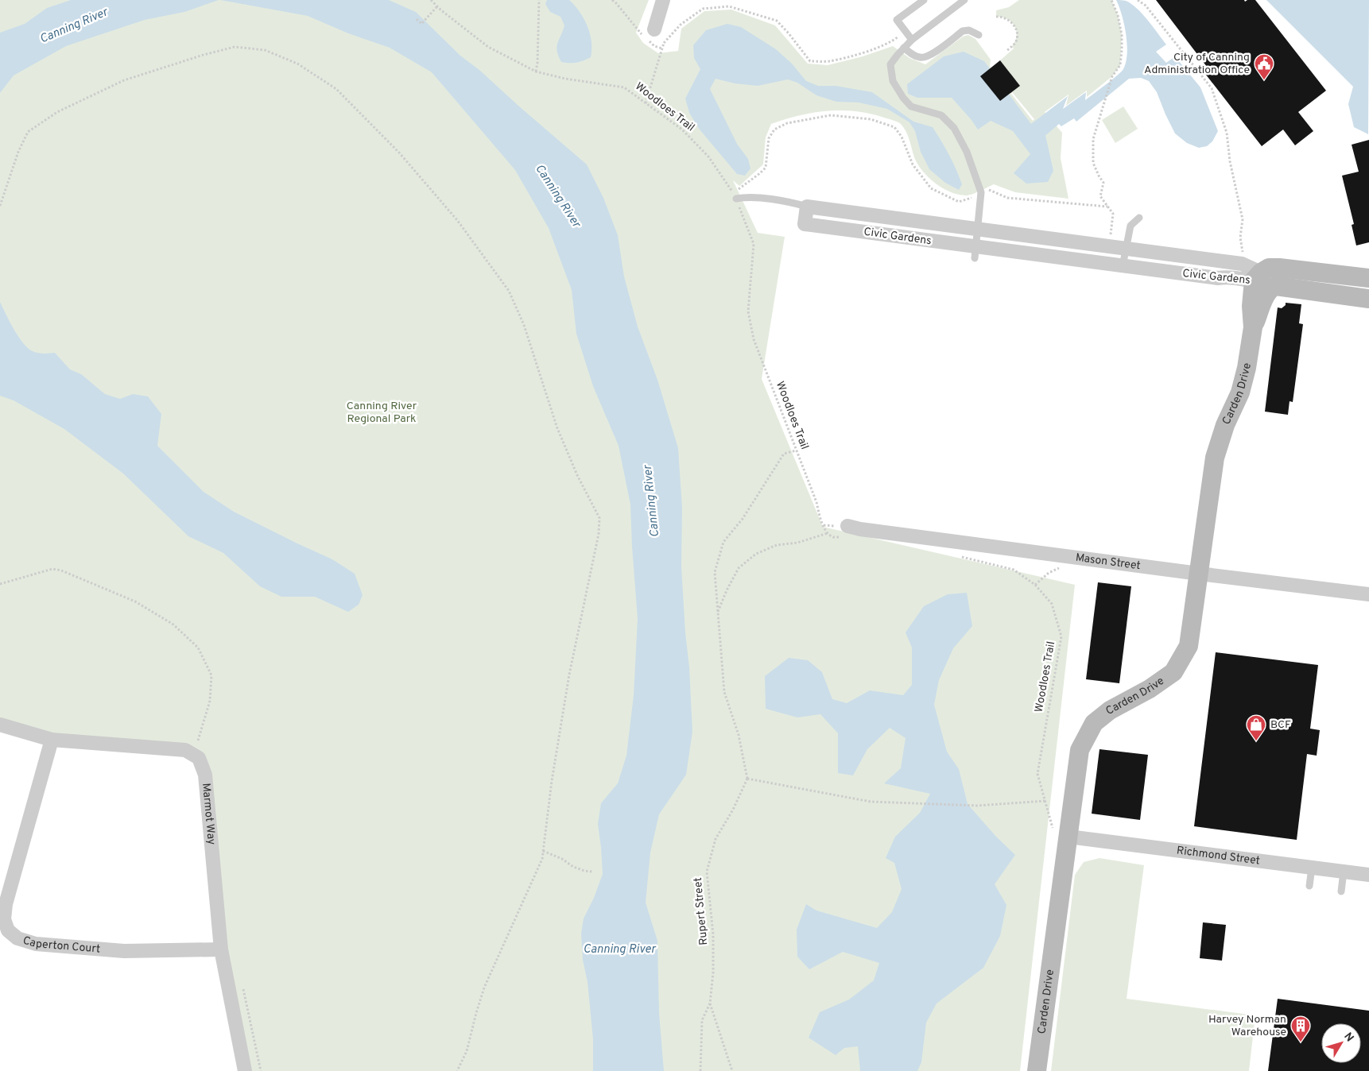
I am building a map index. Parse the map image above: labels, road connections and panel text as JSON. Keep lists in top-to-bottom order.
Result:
{
  "streets": {
    "street": [
      "Civic Gardens",
      "Carden Drive",
      "Mason Street",
      "Marmot Way",
      "Richmond Street",
      "Caperton Court"
    ],
    "path": ["Woodloes Trail", "Rupert Street"]
  },
  "crossings": [
    ["Woodloes Trail", "Carden Drive"],
    ["Woodloes Trail", "Richmond Street"],
    ["Civic Gardens", "Carden Drive"],
    ["Carden Drive", "Mason Street"],
    ["Carden Drive", "Richmond Street"],
    ["Marmot Way", "Caperton Court"]
  ],
  "water": ["Canning River"],
  "parks": ["Canning River Regional Park"],
  "places": {
    "public building": ["City of Canning Administration Office"],
    "shop": ["BCF"],
    "building": ["Harvey Norman Warehouse"]
  },
  "north": "top right"
}
